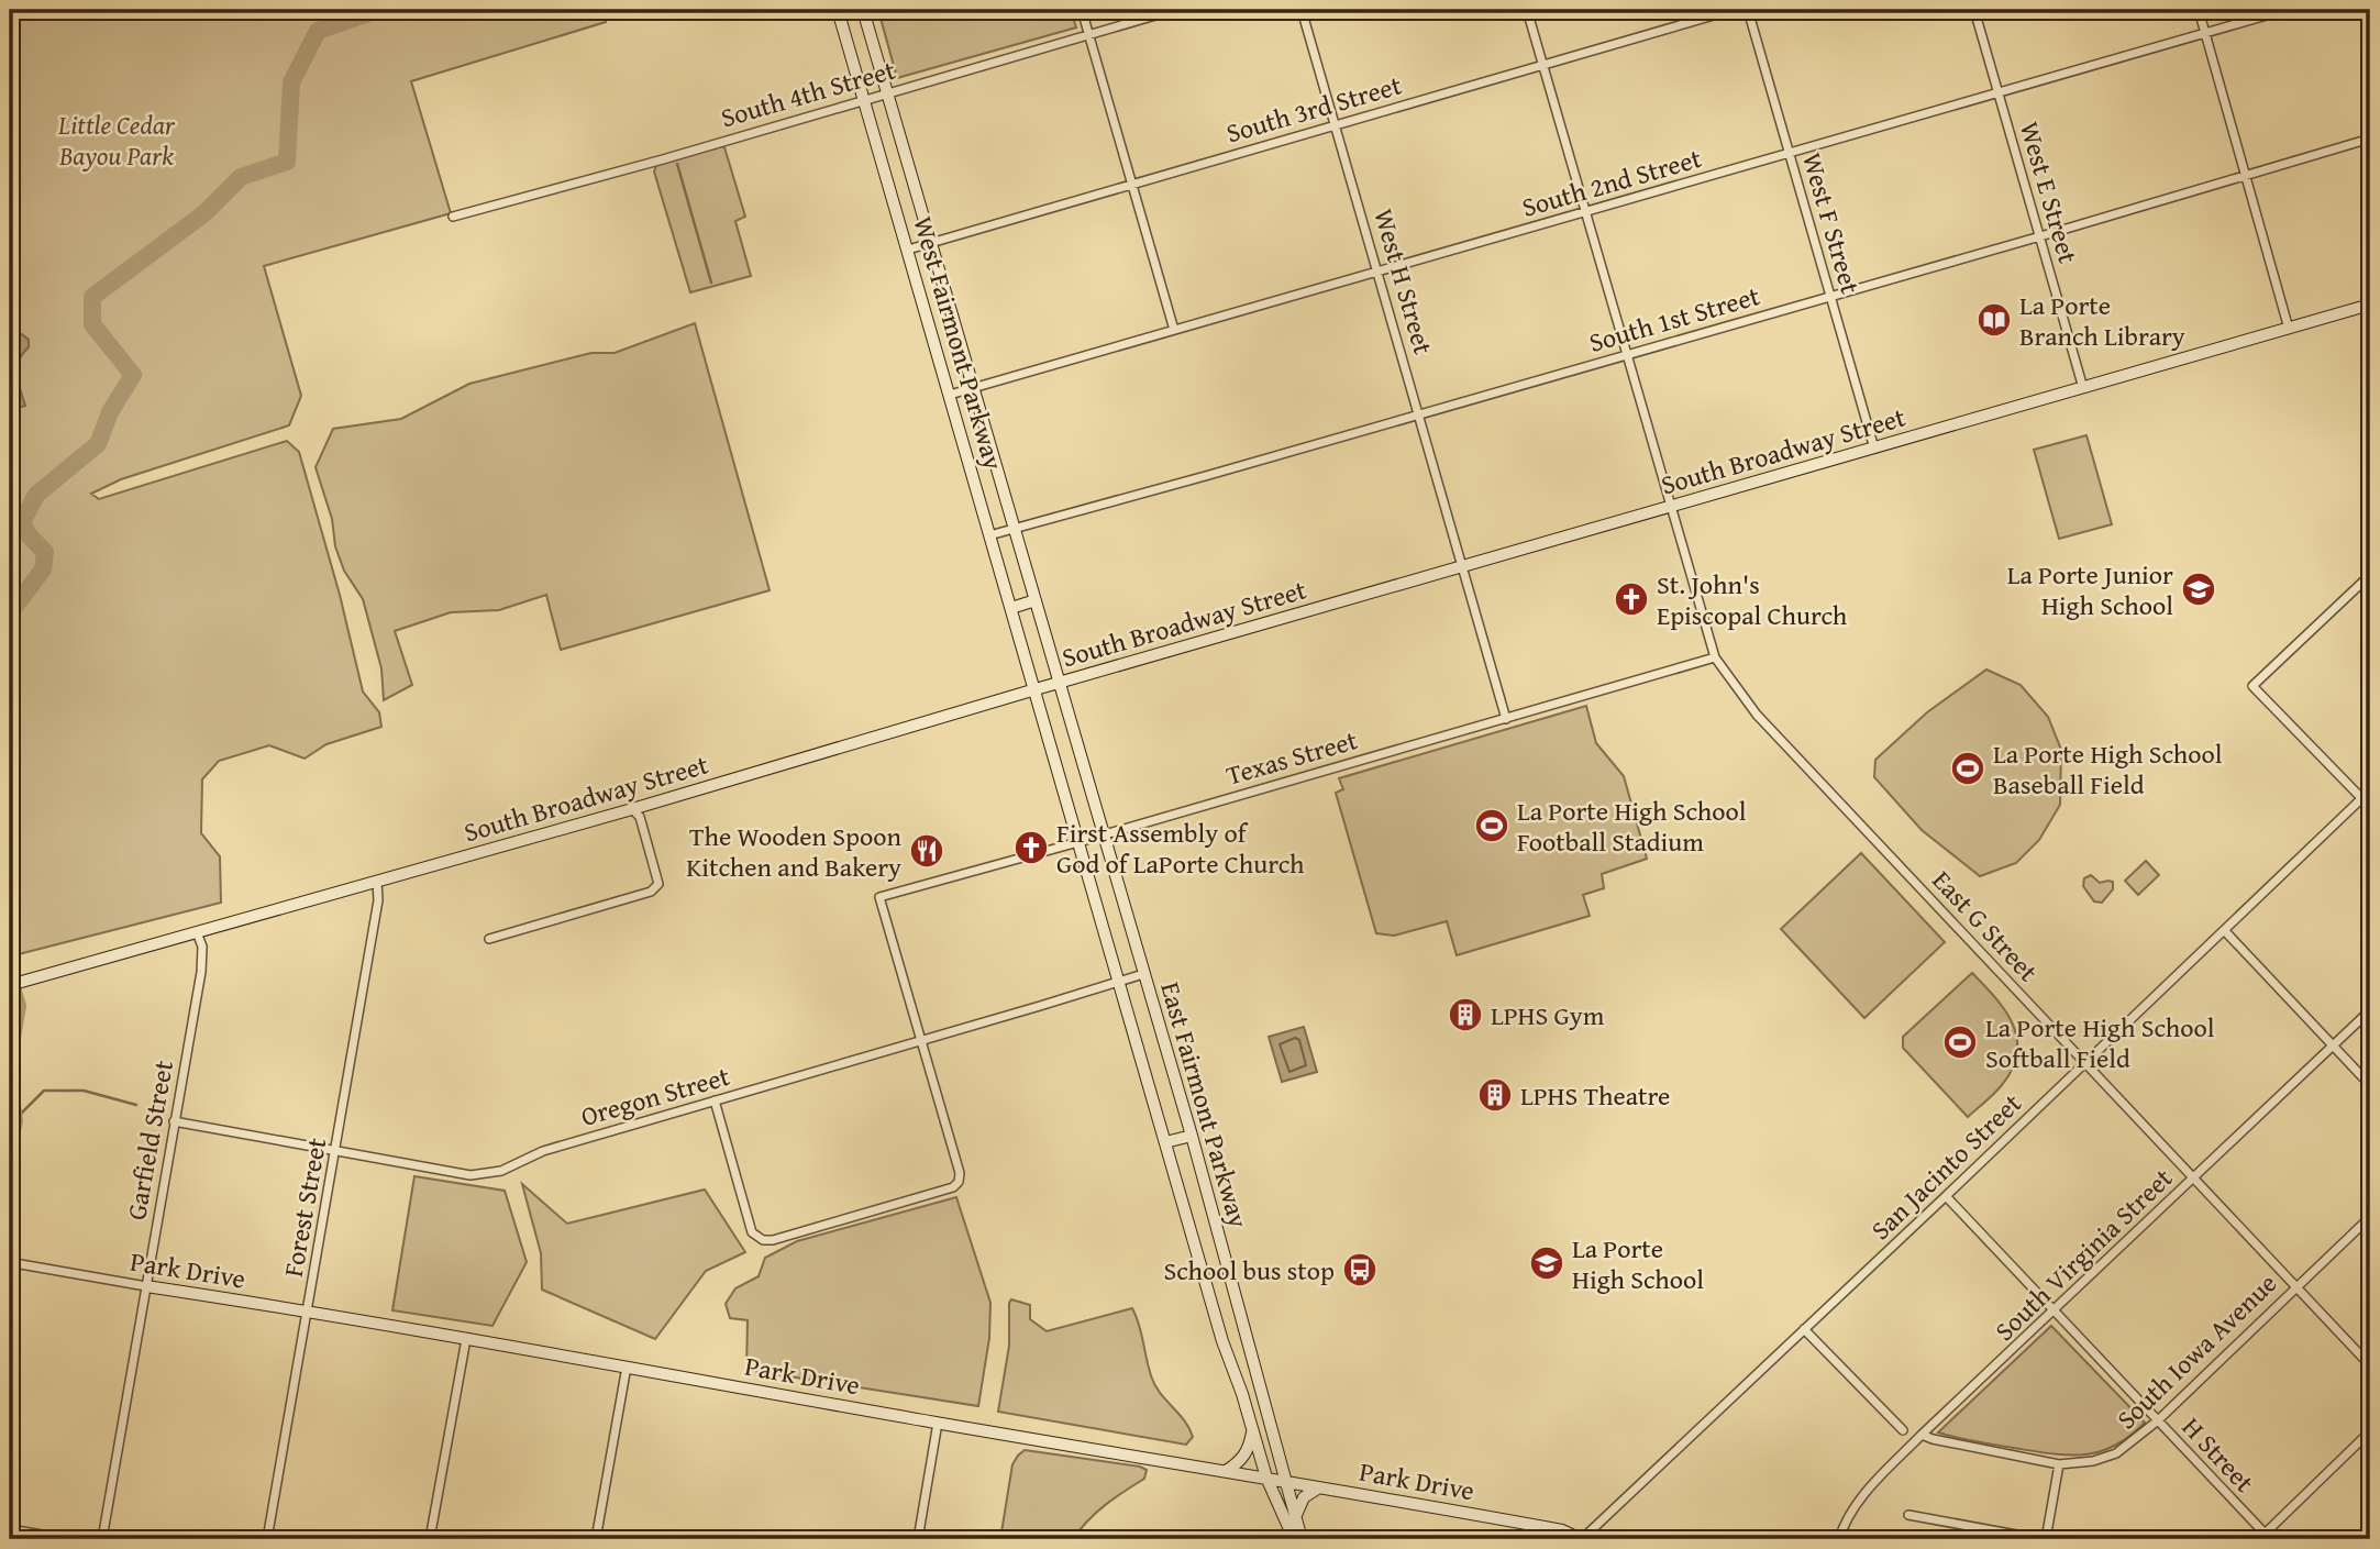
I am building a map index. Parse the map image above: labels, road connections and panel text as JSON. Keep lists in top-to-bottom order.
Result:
{
  "streets": {
    "main road": [
      "West Fairmont Parkway",
      "South Broadway Street",
      "East Fairmont Parkway",
      "Park Drive"
    ],
    "street": [
      "South 4th Street",
      "South 3rd Street",
      "South 2nd Street",
      "West E Street",
      "West F Street",
      "West H Street",
      "South 1st Street",
      "Texas Street",
      "East G Street",
      "Oregon Street",
      "Garfield Street",
      "San Jacinto Street",
      "Forest Street",
      "South Virginia Street",
      "South Iowa Avenue",
      "H Street"
    ]
  },
  "crossings": [
    ["South 4th Street", "West Fairmont Parkway"],
    ["South 3rd Street", "West H Street"],
    ["South 3rd Street", "West Fairmont Parkway"],
    ["South 3rd Street", "East G Street"],
    ["South 2nd Street", "West E Street"],
    ["South 2nd Street", "West F Street"],
    ["South 2nd Street", "West H Street"],
    ["South 2nd Street", "West Fairmont Parkway"],
    ["South 2nd Street", "East G Street"],
    ["West E Street", "South 1st Street"],
    ["West E Street", "South Broadway Street"],
    ["West F Street", "South 1st Street"],
    ["West F Street", "South Broadway Street"],
    ["West H Street", "South 1st Street"],
    ["West H Street", "South Broadway Street"],
    ["West H Street", "Texas Street"],
    ["South 1st Street", "West Fairmont Parkway"],
    ["South 1st Street", "East G Street"],
    ["West Fairmont Parkway", "South Broadway Street"],
    ["West Fairmont Parkway", "East Fairmont Parkway"],
    ["South Broadway Street", "East G Street"],
    ["South Broadway Street", "East Fairmont Parkway"],
    ["South Broadway Street", "Garfield Street"],
    ["South Broadway Street", "Forest Street"],
    ["Texas Street", "East G Street"],
    ["Texas Street", "Oregon Street"],
    ["Texas Street", "East Fairmont Parkway"],
    ["East G Street", "San Jacinto Street"],
    ["East G Street", "South Virginia Street"],
    ["East G Street", "South Iowa Avenue"],
    ["Oregon Street", "East Fairmont Parkway"],
    ["Oregon Street", "Garfield Street"],
    ["Oregon Street", "Forest Street"],
    ["East Fairmont Parkway", "Park Drive"],
    ["Garfield Street", "Park Drive"],
    ["San Jacinto Street", "Park Drive"],
    ["San Jacinto Street", "H Street"],
    ["Forest Street", "Park Drive"],
    ["South Virginia Street", "South Iowa Avenue"],
    ["South Virginia Street", "H Street"],
    ["South Iowa Avenue", "H Street"]
  ],
  "parks": ["Little Cedar Bayou Park"],
  "places": {
    "library": ["La Porte Branch Library"],
    "school or university": ["La Porte Junior High School", "La Porte High School"],
    "church": ["St. John's Episcopal Church", "First Assembly of God of LaPorte Church"],
    "sports": ["La Porte High School Baseball Field", "La Porte High School Football Stadium", "La Porte High School Softball Field"],
    "restaurant": ["The Wooden Spoon Kitchen and Bakery"],
    "building": ["LPHS Gym", "LPHS Theatre"],
    "bus stop": ["School bus stop"]
  }
}
